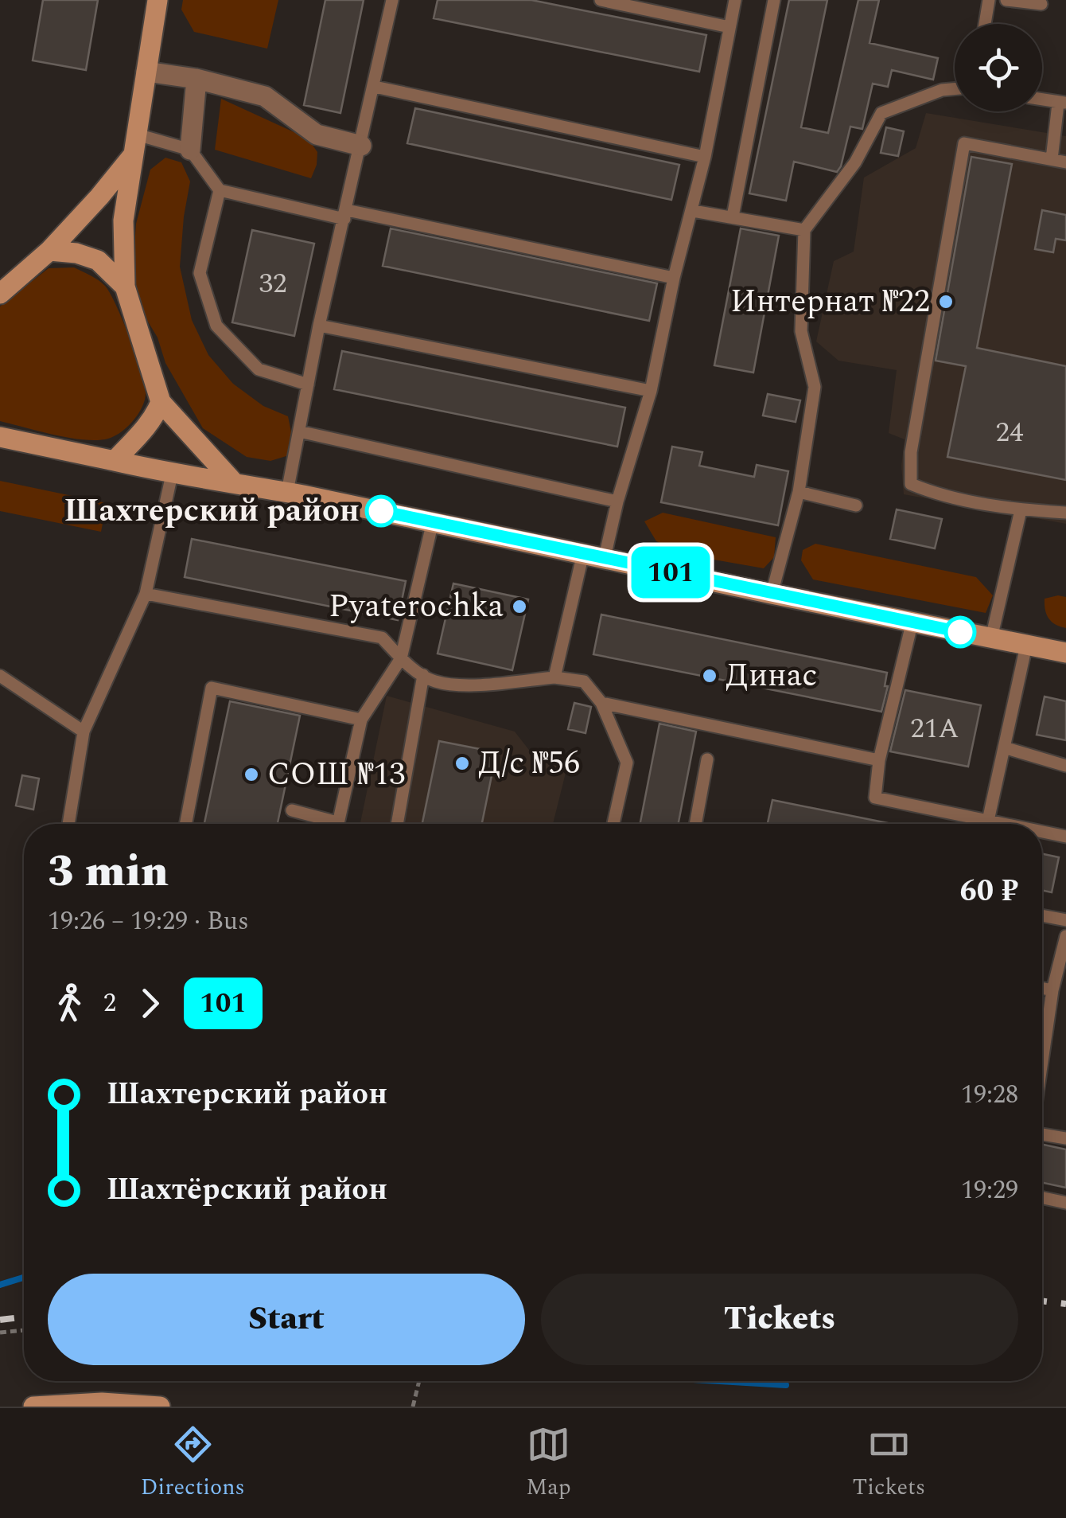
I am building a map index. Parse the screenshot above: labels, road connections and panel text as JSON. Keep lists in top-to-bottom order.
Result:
{
  "places": [
    "Интернат №22",
    "Шахтерский район",
    "Pyaterochka",
    "Динас",
    "Д/с №56",
    "СОШ №13"
  ],
  "lines": ["bus line 101"],
  "house_numbers": ["32", "24", "21А"],
  "page": {
    "on_map": "101",
    "heading": ["3 min", "19:26 – 19:29 · Bus", "60 ₽"],
    "legs": ["2", "101"],
    "list": [
      {
        "name": "Шахтерский район",
        "value": "19:28"
      },
      {
        "name": "Шахтёрский район",
        "value": "19:29"
      }
    ],
    "buttons": ["Start", "Tickets"],
    "tabs": ["Directions", "Map", "Tickets"]
  }
}
